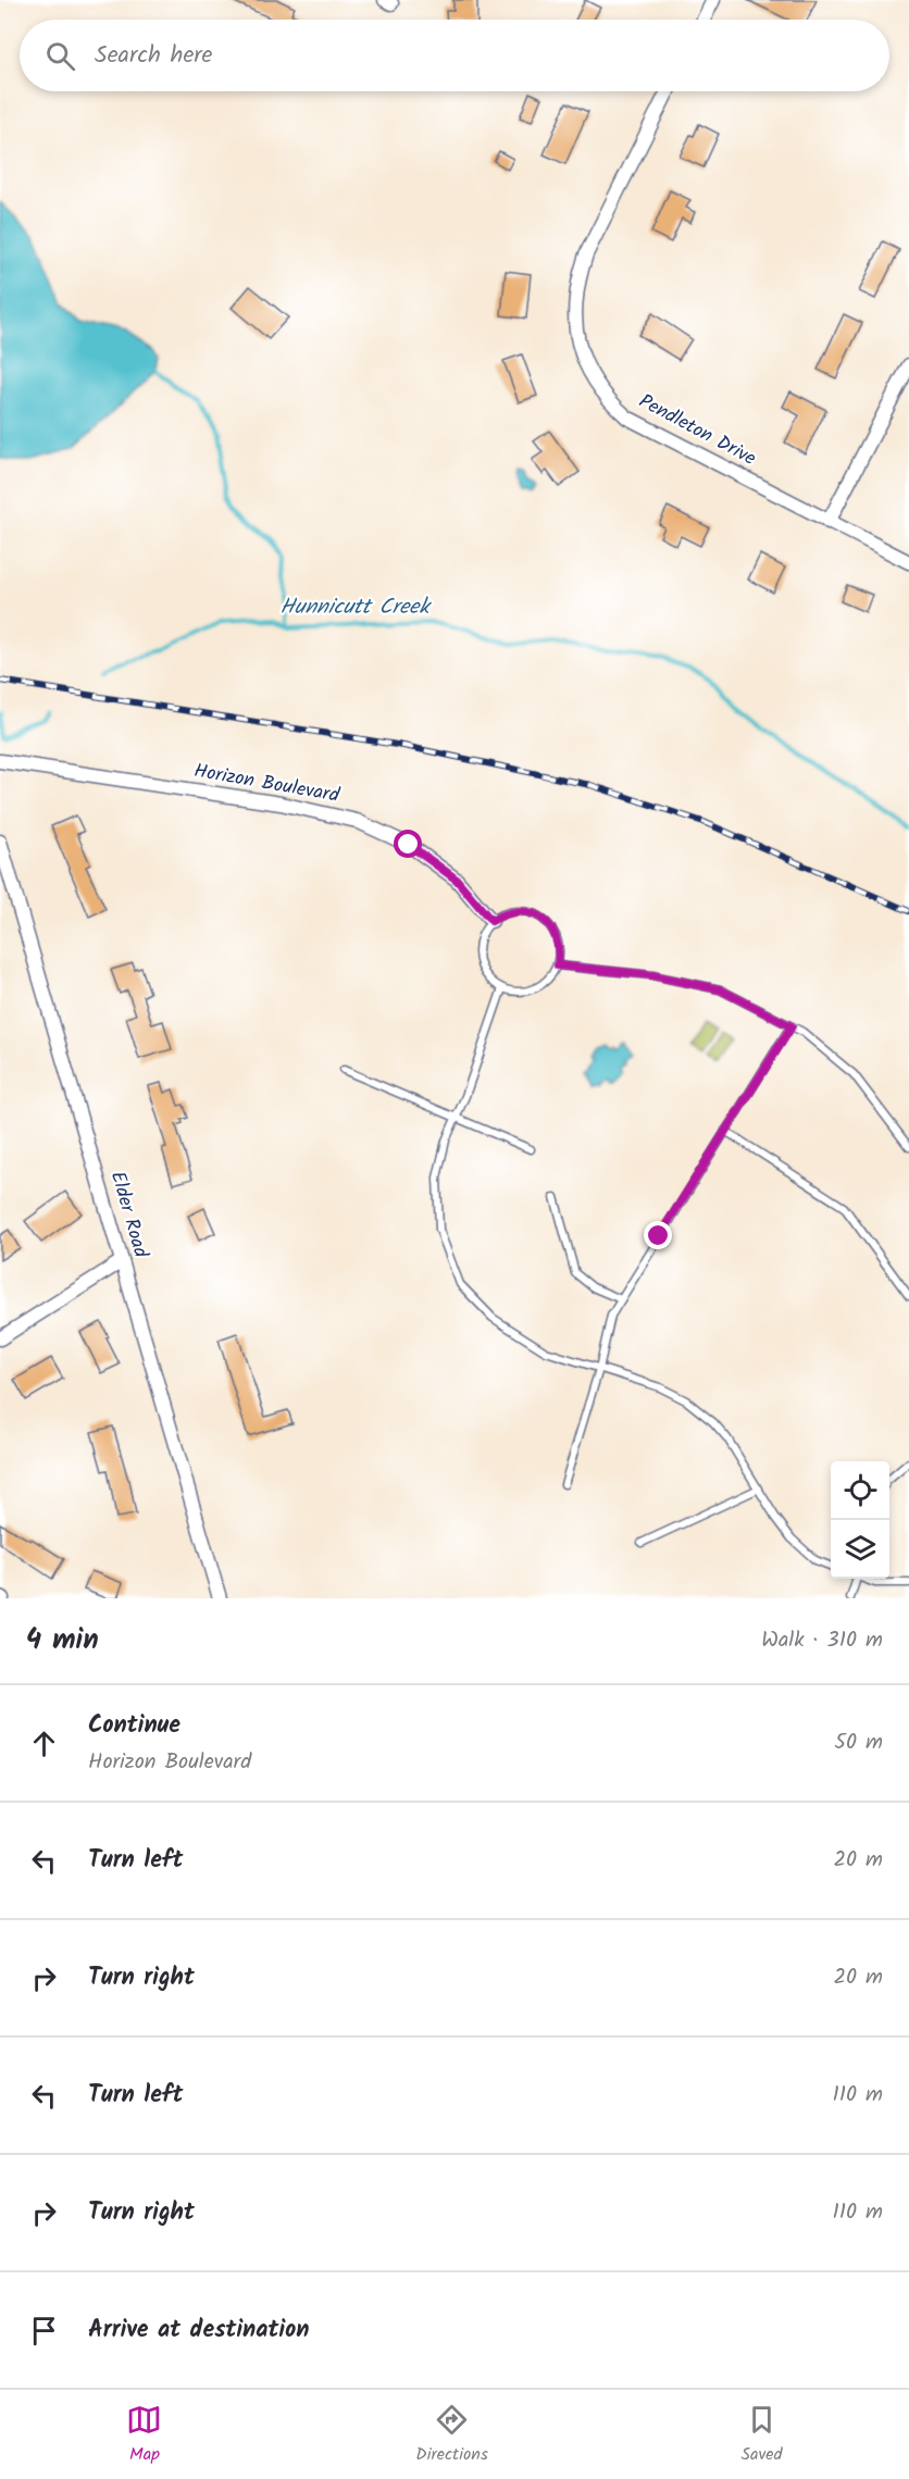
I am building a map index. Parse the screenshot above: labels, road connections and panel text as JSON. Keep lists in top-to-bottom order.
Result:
{
  "streets": {
    "street": ["Pendleton Drive", "Horizon Boulevard", "Elder Road"]
  },
  "water": ["Hunnicutt Creek"],
  "page": {
    "search": "Search here",
    "heading": ["4 min", "Walk · 310 m"],
    "list": [
      ["Continue", "Horizon Boulevard", "50 m"],
      ["Turn left", "20 m"],
      ["Turn right", "20 m"],
      ["Turn left", "110 m"],
      ["Turn right", "110 m"],
      "Arrive at destination"
    ],
    "nav": ["Map", "Directions", "Saved"]
  }
}
